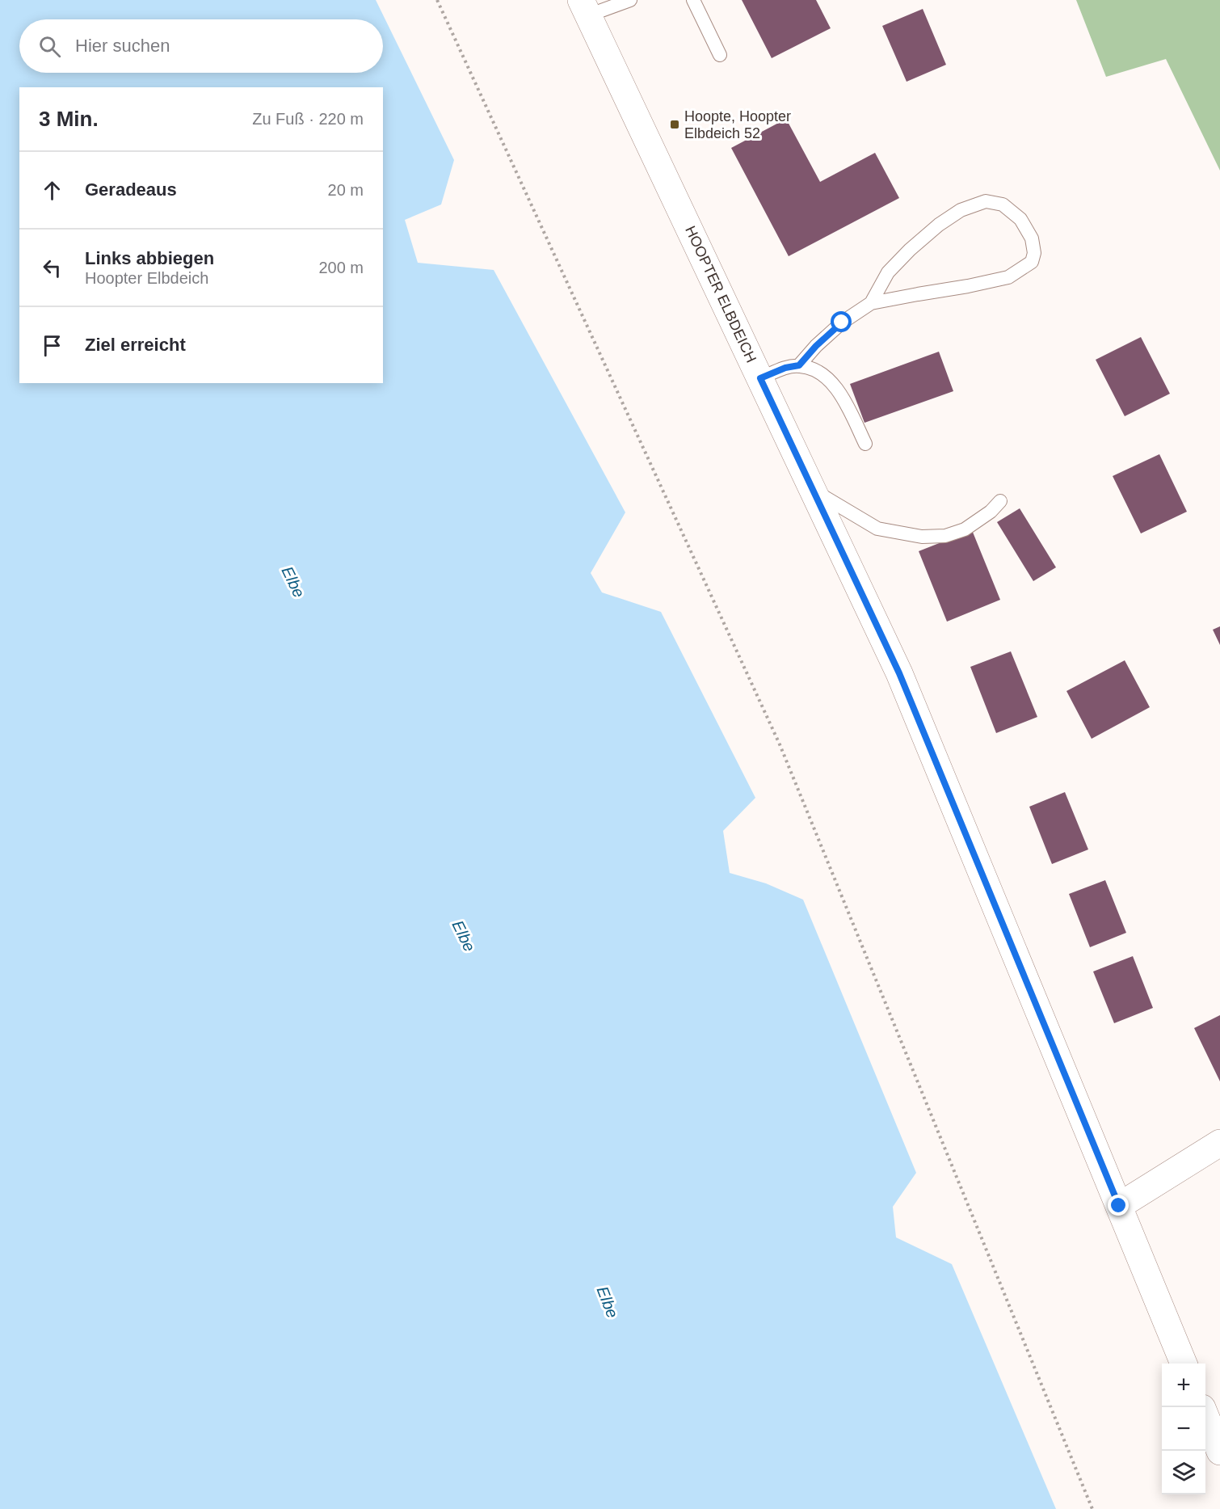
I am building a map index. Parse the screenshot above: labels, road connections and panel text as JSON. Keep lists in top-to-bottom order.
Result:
{
  "streets": {
    "street": ["HOOPTER ELBDEICH"]
  },
  "water": ["Elbe"],
  "places": {
    "transit": ["Hoopte, Hoopter Elbdeich 52"]
  },
  "page": {
    "search": "Hier suchen",
    "heading": ["3 Min.", "Zu Fuß · 220 m"],
    "list": [
      ["Geradeaus", "20 m"],
      ["Links abbiegen", "Hoopter Elbdeich", "200 m"],
      "Ziel erreicht"
    ],
    "map_buttons": ["+", "−"]
  }
}
